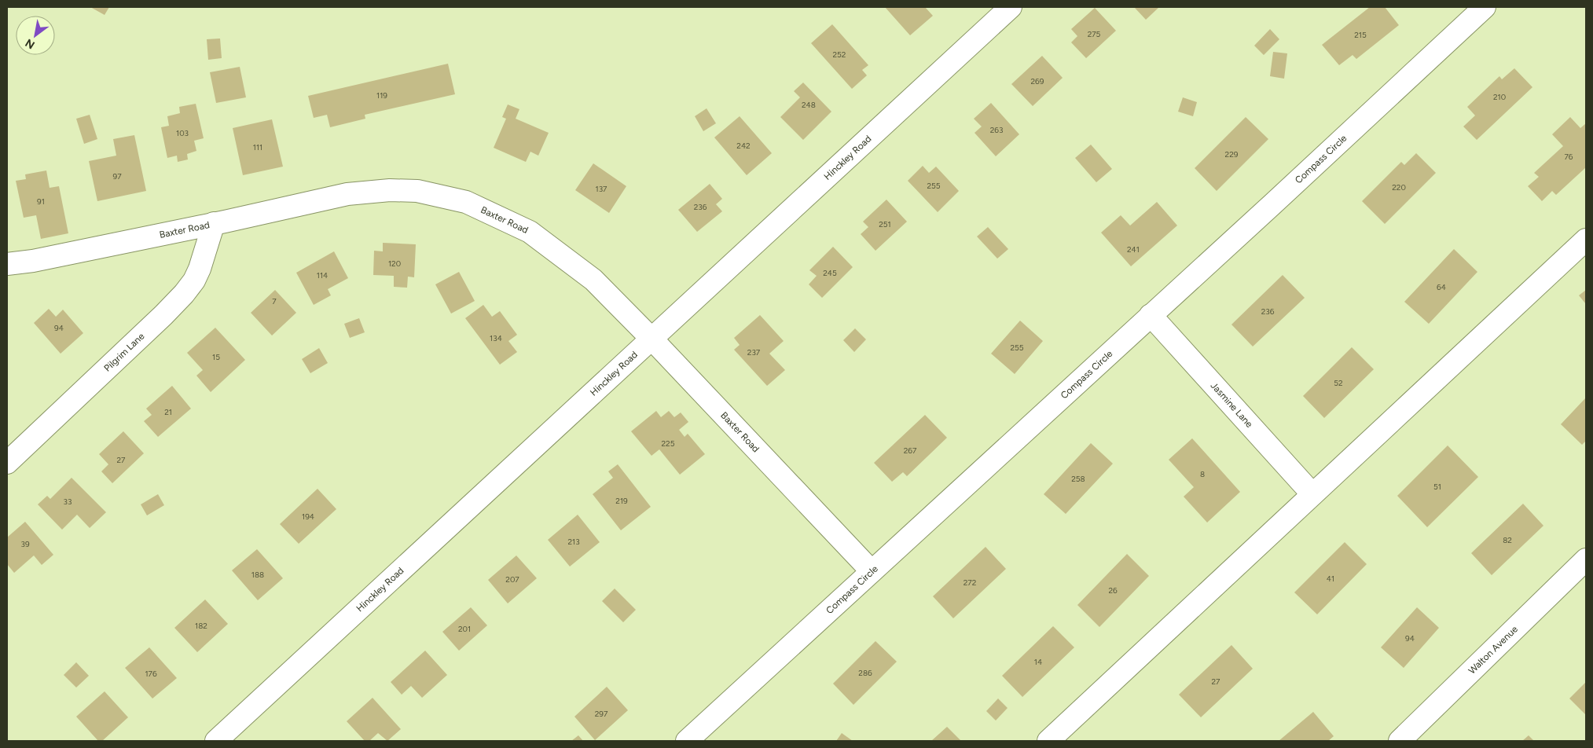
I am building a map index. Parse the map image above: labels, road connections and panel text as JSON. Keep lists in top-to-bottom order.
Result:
{
  "streets": {
    "street": [
      "Hinckley Road",
      "Compass Circle",
      "Baxter Road",
      "Pilgrim Lane",
      "Jasmine Lane",
      "Walton Avenue"
    ]
  },
  "crossings": [
    ["Hinckley Road", "Baxter Road"],
    ["Compass Circle", "Baxter Road"],
    ["Compass Circle", "Jasmine Lane"],
    ["Baxter Road", "Pilgrim Lane"]
  ],
  "house_numbers": [
    "275",
    "215",
    "252",
    "269",
    "119",
    "210",
    "248",
    "263",
    "103",
    "242",
    "111",
    "229",
    "76",
    "97",
    "255",
    "220",
    "137",
    "91",
    "236",
    "251",
    "241",
    "120",
    "245",
    "114",
    "64",
    "7",
    "236",
    "94",
    "134",
    "255",
    "237",
    "15",
    "52",
    "21",
    "225",
    "267",
    "27",
    "8",
    "258",
    "51",
    "219",
    "33",
    "194",
    "82",
    "213",
    "39",
    "188",
    "41",
    "207",
    "272",
    "26",
    "182",
    "201",
    "94",
    "14",
    "286",
    "176",
    "27",
    "297"
  ],
  "north": "bottom left"
}
